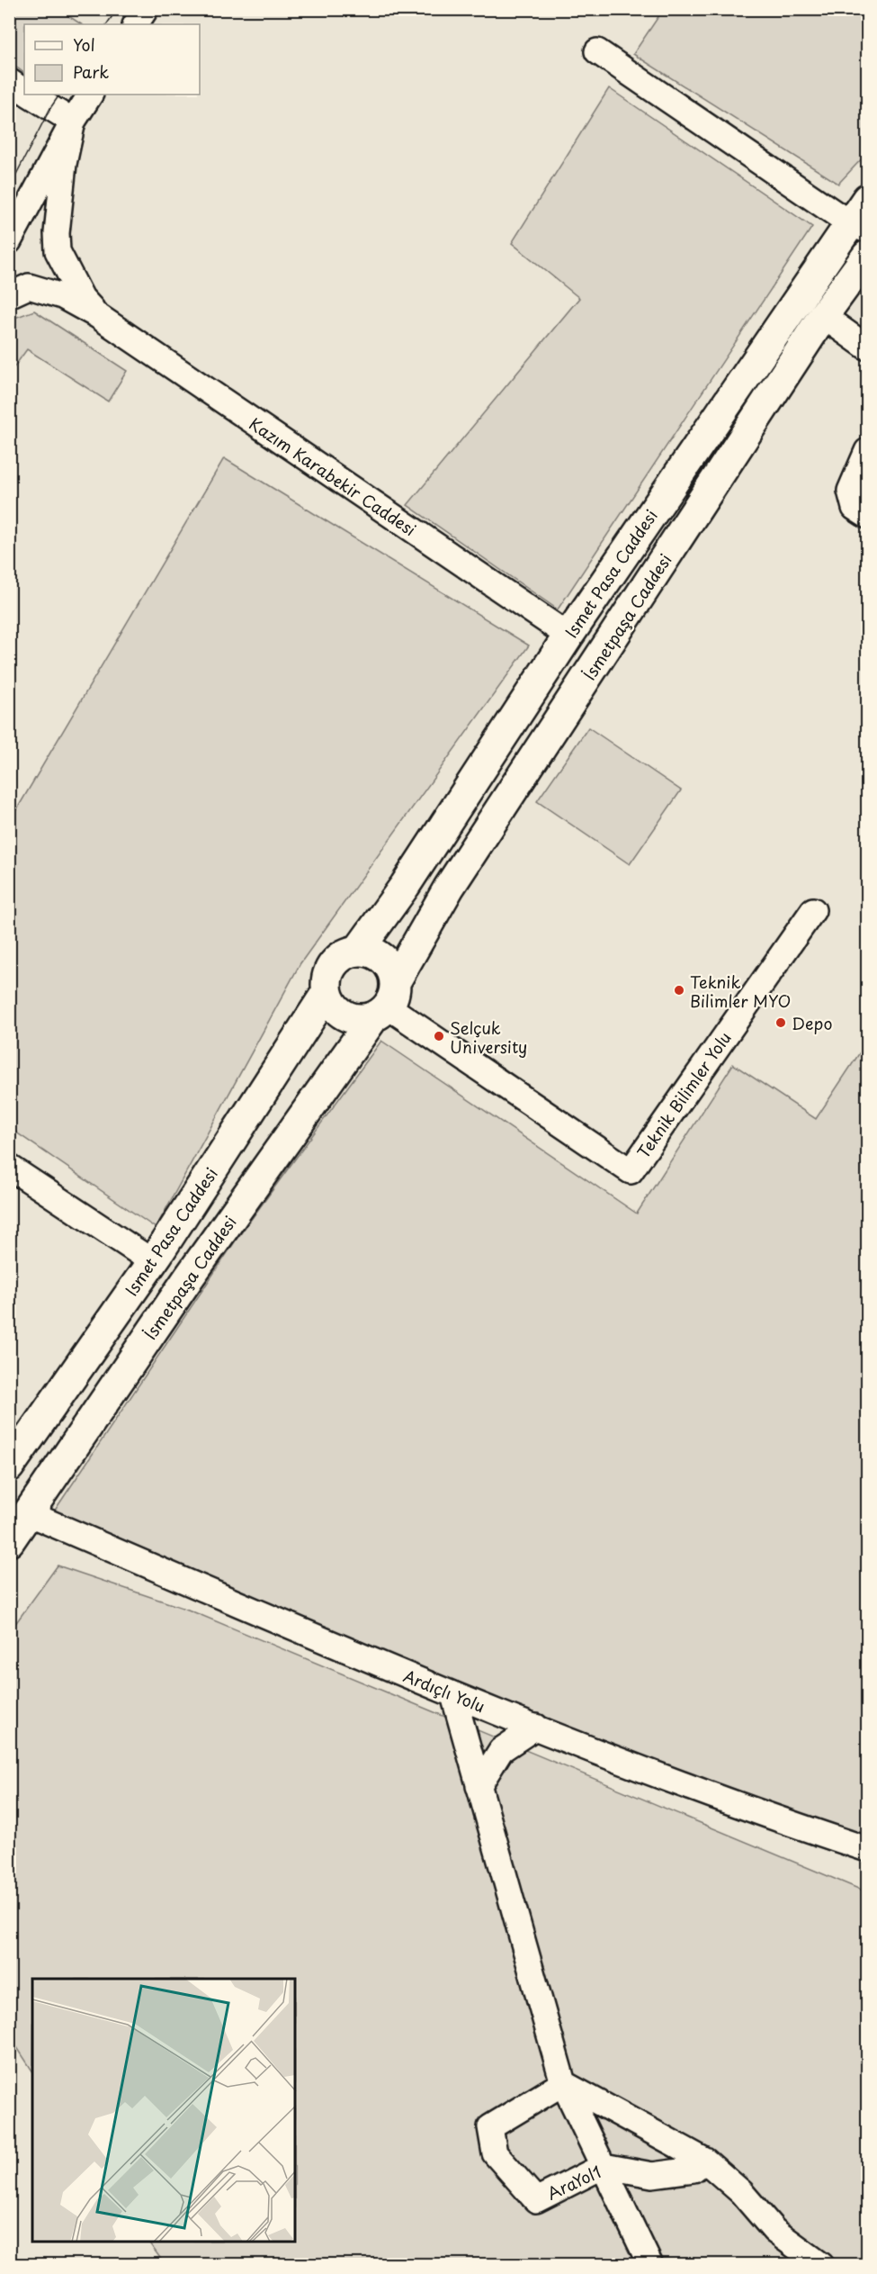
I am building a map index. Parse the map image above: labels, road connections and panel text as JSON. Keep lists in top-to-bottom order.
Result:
{
  "streets": {
    "main road": ["Ismet Pasa Caddesi", "İsmetpaşa Caddesi"],
    "street": [
      "Kazım Karabekir Caddesi",
      "Teknik Bilimler Yolu",
      "Ardıçlı Yolu",
      "AraYol1"
    ]
  },
  "crossings": [
    ["Kazım Karabekir Caddesi", "Ismet Pasa Caddesi"],
    ["Ismet Pasa Caddesi", "İsmetpaşa Caddesi"],
    ["Ismet Pasa Caddesi", "Teknik Bilimler Yolu"],
    ["İsmetpaşa Caddesi", "Teknik Bilimler Yolu"],
    ["İsmetpaşa Caddesi", "Ardıçlı Yolu"]
  ],
  "places": ["Teknik Bilimler MYO", "Depo", "Selçuk University"],
  "legend": ["Yol", "Park"]
}
